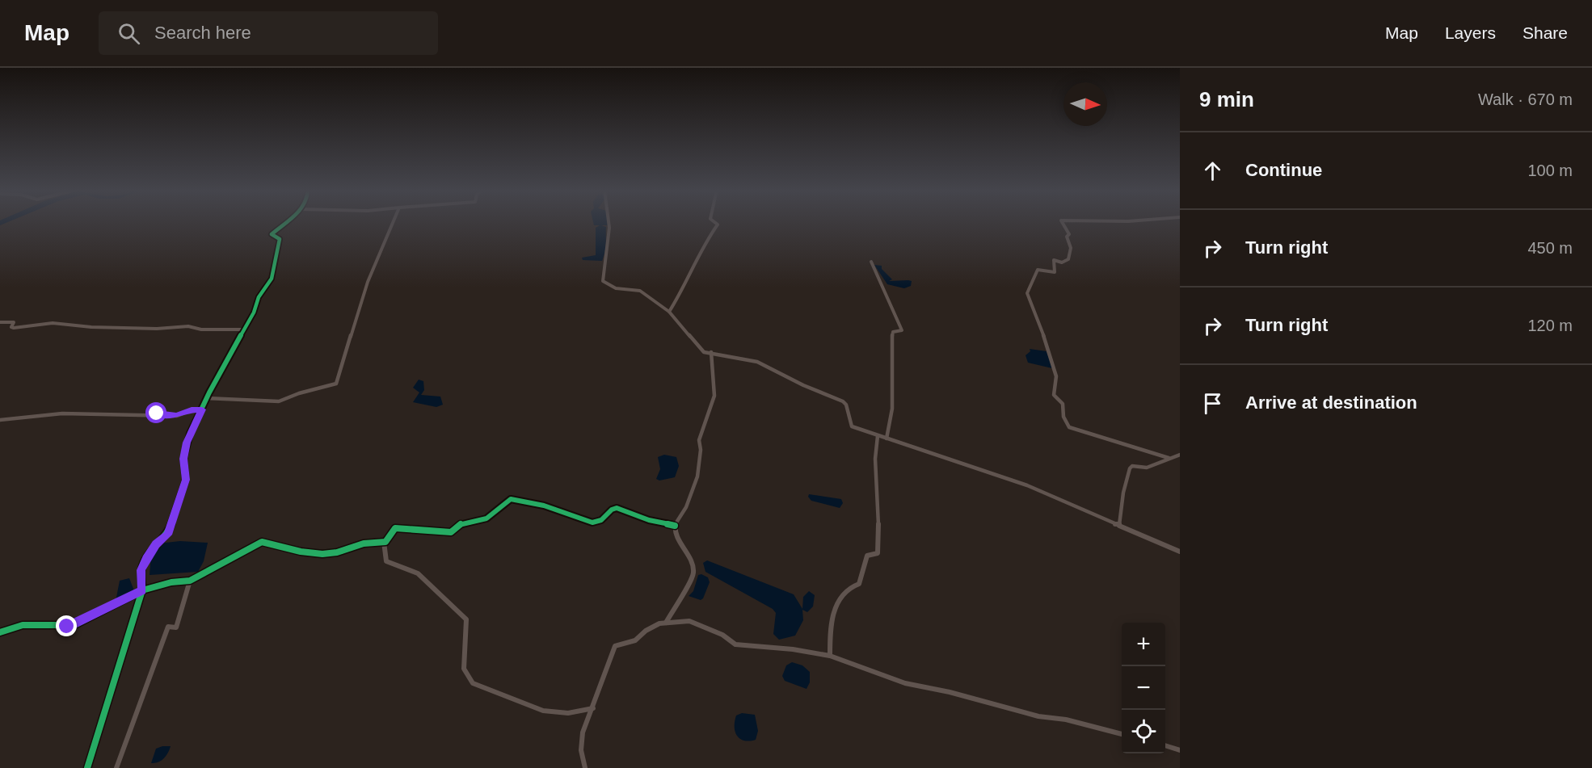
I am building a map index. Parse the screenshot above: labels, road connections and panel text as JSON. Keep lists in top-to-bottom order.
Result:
{
  "north": "right",
  "page": {
    "header": "Map",
    "search": "Search here",
    "nav": ["Map", "Layers", "Share"],
    "heading": ["9 min", "Walk · 670 m"],
    "list": [
      ["Continue", "100 m"],
      ["Turn right", "450 m"],
      ["Turn right", "120 m"],
      "Arrive at destination"
    ],
    "map_buttons": ["+", "−"]
  }
}
